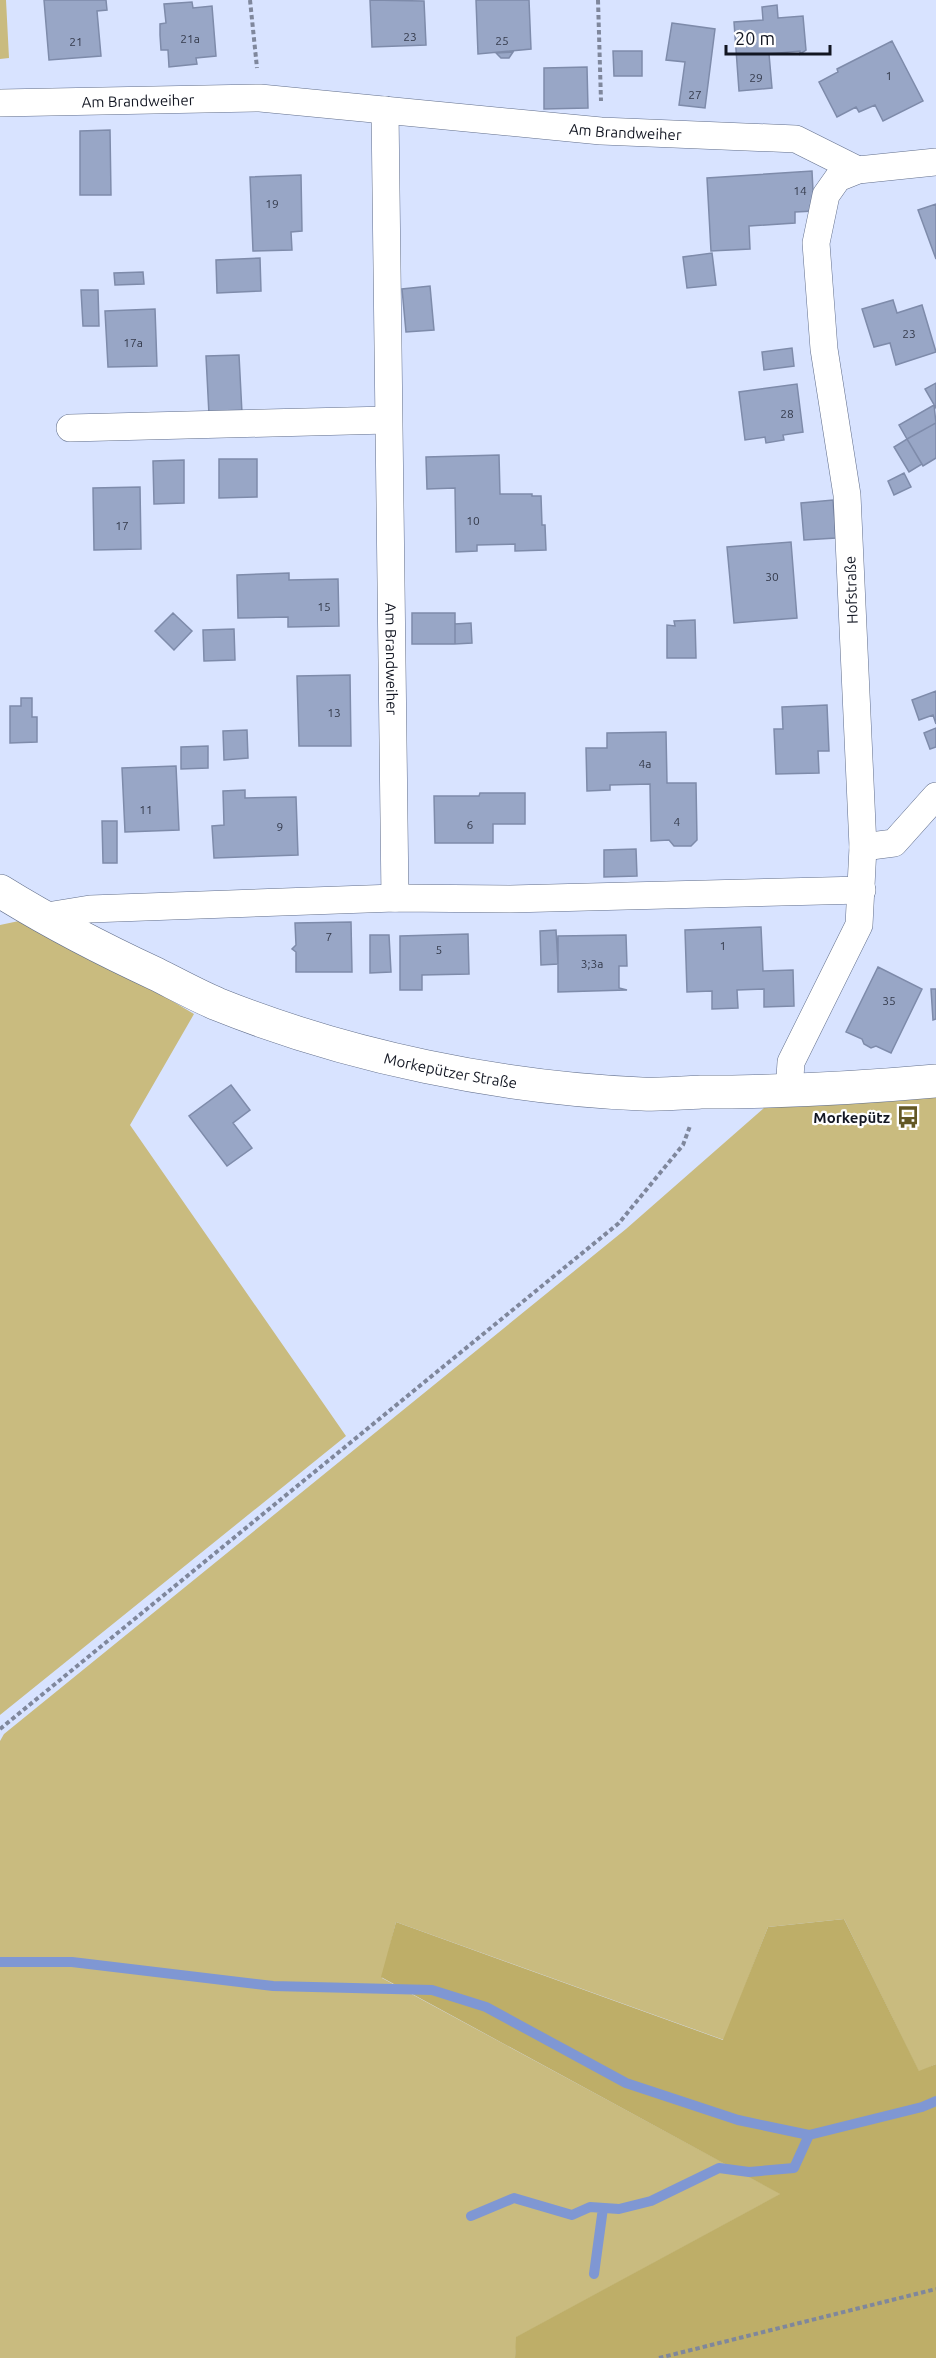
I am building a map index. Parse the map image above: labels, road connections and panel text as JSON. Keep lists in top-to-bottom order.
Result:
{
  "streets": {
    "street": ["Am Brandweiher", "Hofstraße", "Morkepützer Straße"]
  },
  "crossings": [
    ["Am Brandweiher", "Hofstraße"],
    ["Hofstraße", "Morkepützer Straße"]
  ],
  "places": {
    "bus stop": ["Morkepütz"]
  },
  "house_numbers": [
    "23",
    "21a",
    "25",
    "21",
    "1",
    "29",
    "27",
    "14",
    "19",
    "23",
    "17a",
    "28",
    "10",
    "17",
    "30",
    "15",
    "13",
    "4a",
    "11",
    "4",
    "6",
    "9",
    "7",
    "1",
    "5",
    "3;3a",
    "35"
  ],
  "scale_bar": "20 m"
}
